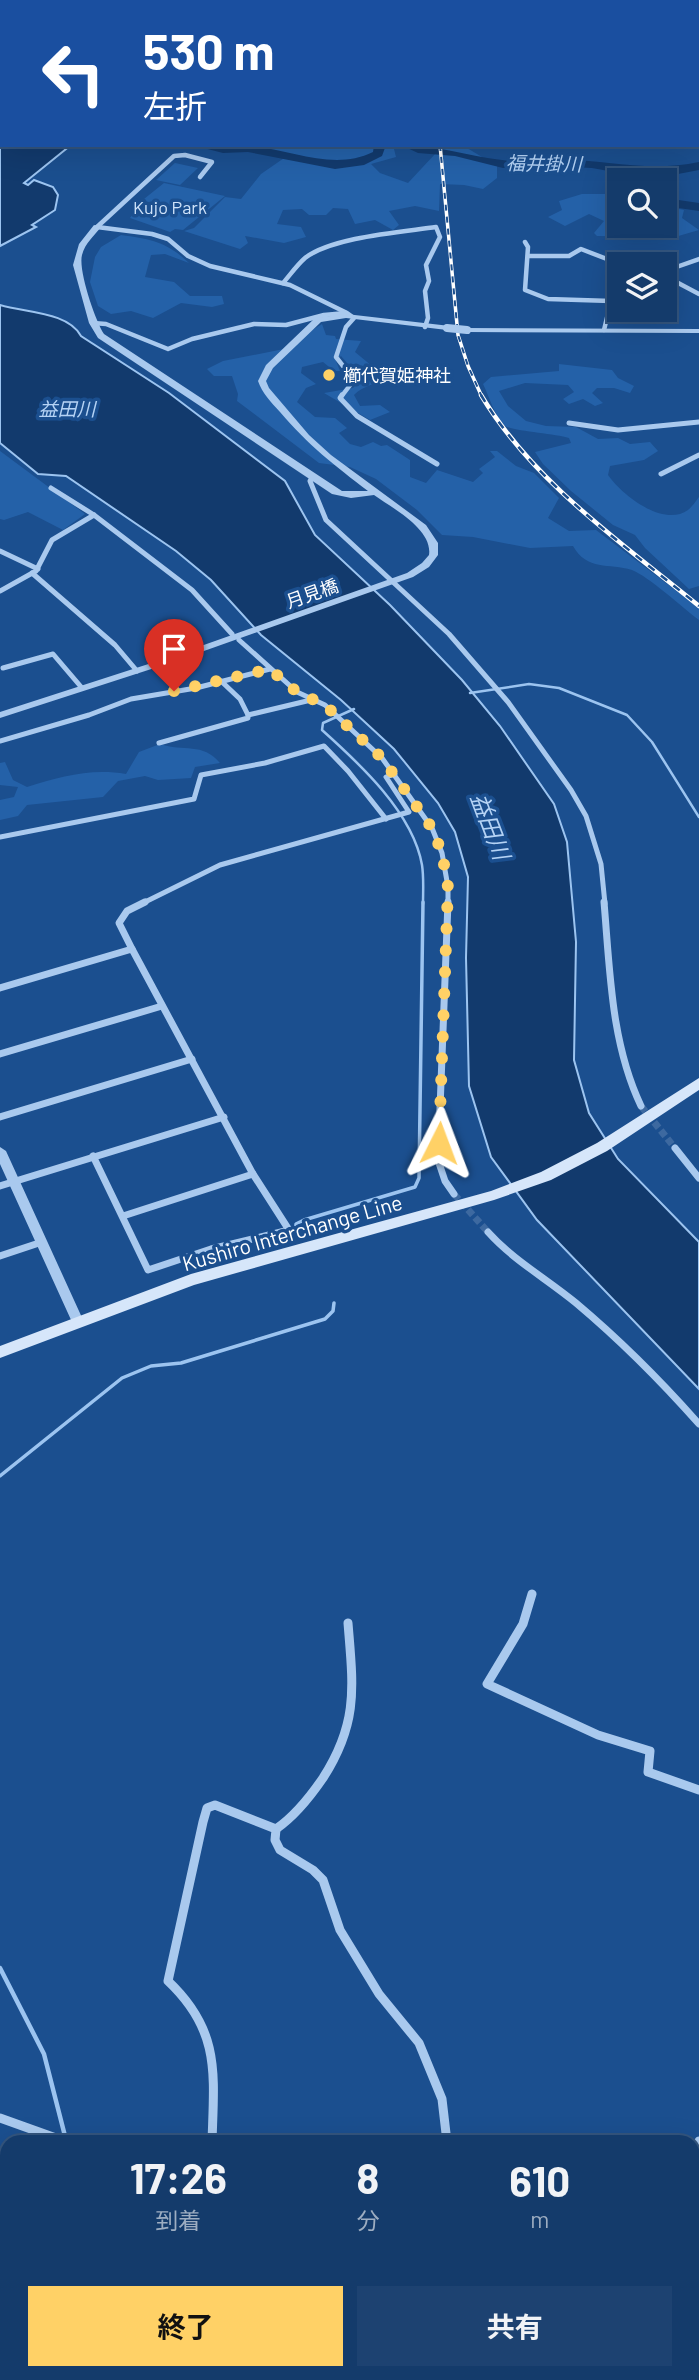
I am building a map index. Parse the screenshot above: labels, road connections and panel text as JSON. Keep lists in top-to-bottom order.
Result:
{
  "streets": {
    "main road": ["Kushiro Interchange Line"],
    "street": ["月見橋"]
  },
  "water": ["福井掛川", "益田川"],
  "parks": ["Kujo Park"],
  "places": ["櫛代賀姫神社"],
  "page": {
    "turn": ["530 m", "左折"],
    "eta": [
      "17:26",
      "到着",
      "8",
      "分",
      "610",
      "m"
    ],
    "buttons": ["終了", "共有"]
  }
}
